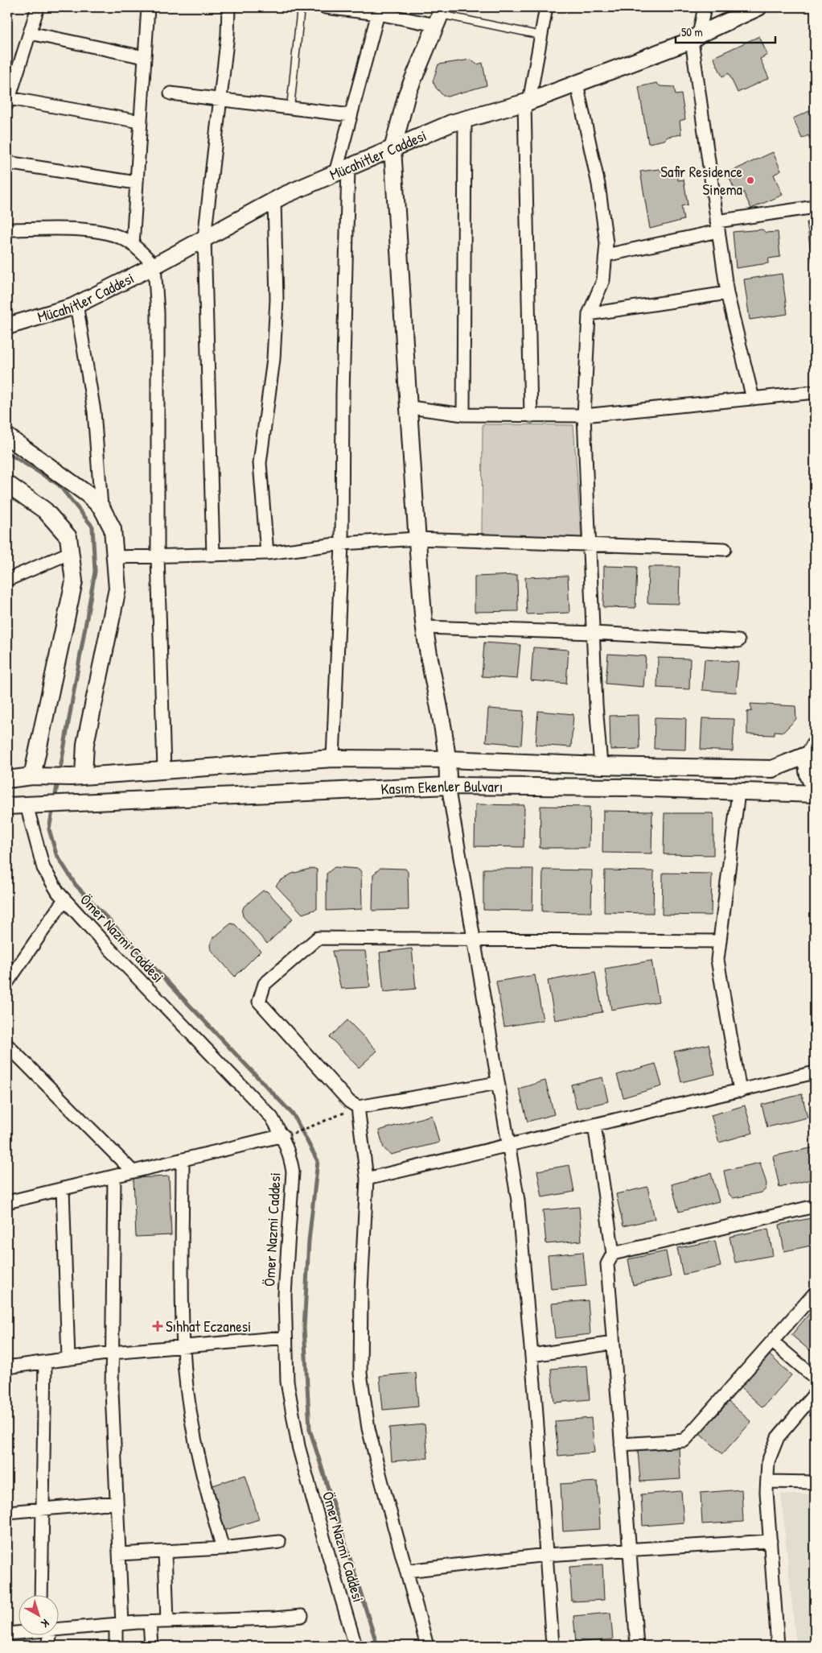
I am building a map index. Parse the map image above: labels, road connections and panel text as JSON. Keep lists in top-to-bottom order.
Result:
{
  "streets": {
    "street": ["Mücahitler Caddesi", "Kasım Ekenler Bulvarı", "Ömer Nazmi Caddesi"]
  },
  "crossings": [
    ["Kasım Ekenler Bulvarı", "Ömer Nazmi Caddesi"]
  ],
  "places": {
    "other": ["Safir Residence Sinema"],
    "health": ["Sıhhat Eczanesi"]
  },
  "scale_bar": "50 m",
  "north": "bottom right"
}
